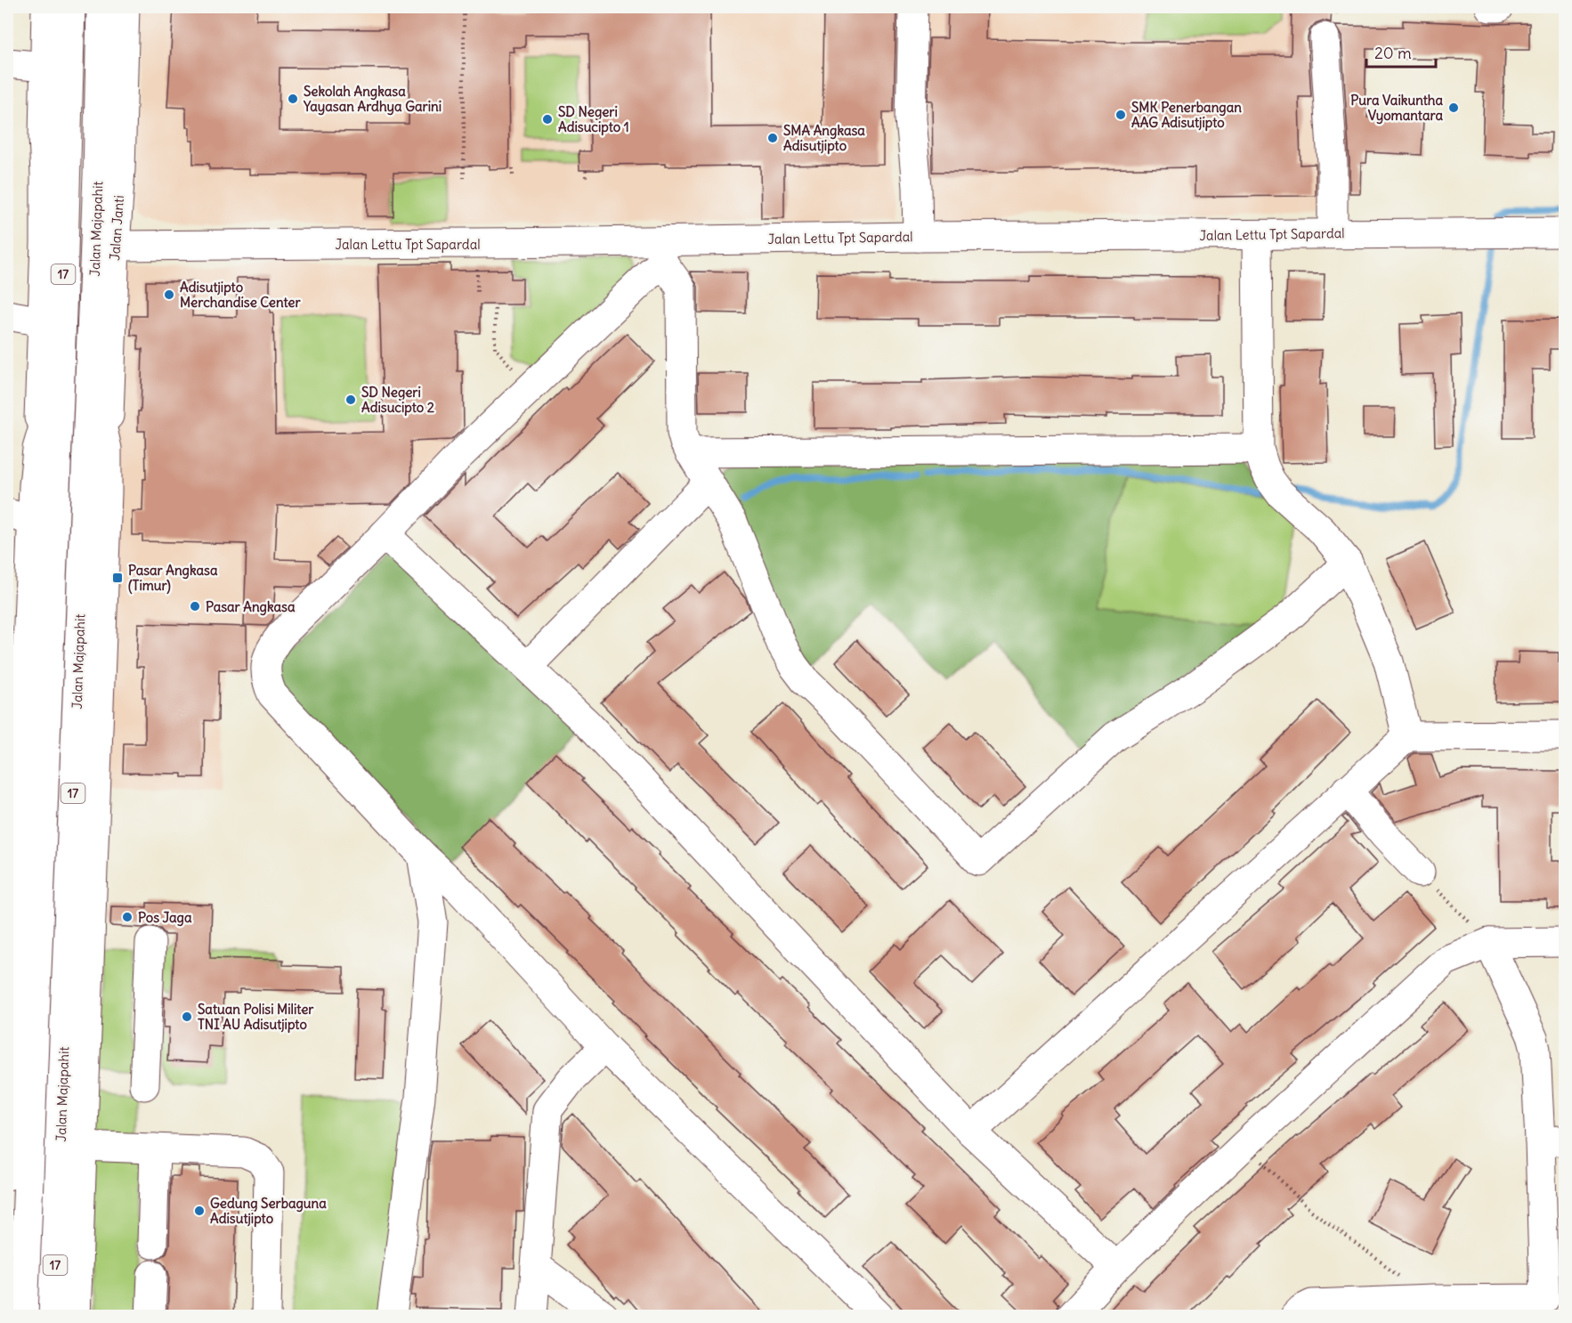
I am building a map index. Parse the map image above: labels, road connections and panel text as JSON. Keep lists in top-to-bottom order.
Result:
{
  "streets": {
    "main road": [
      "Jalan Janti",
      "Jalan Majapahit",
      "Jalan Lettu Tpt Sapardal",
      "17"
    ]
  },
  "crossings": [
    ["Jalan Janti", "Jalan Lettu Tpt Sapardal"]
  ],
  "places": {
    "other": [
      "Sekolah Angkasa Yayasan Ardhya Garini",
      "Pura Vaikuntha Vyomantara",
      "SMK Penerbangan AAG Adisutjipto",
      "SD Negeri Adisucipto 1",
      "SMA Angkasa Adisutjipto",
      "Adisutjipto Merchandise Center",
      "SD Negeri Adisucipto 2",
      "Pasar Angkasa",
      "Pos Jaga",
      "Satuan Polisi Militer TNI AU Adisutjipto",
      "Gedung Serbaguna Adisutjipto"
    ],
    "transit": ["Pasar Angkasa (Timur)"]
  },
  "scale_bar": "20 m"
}
